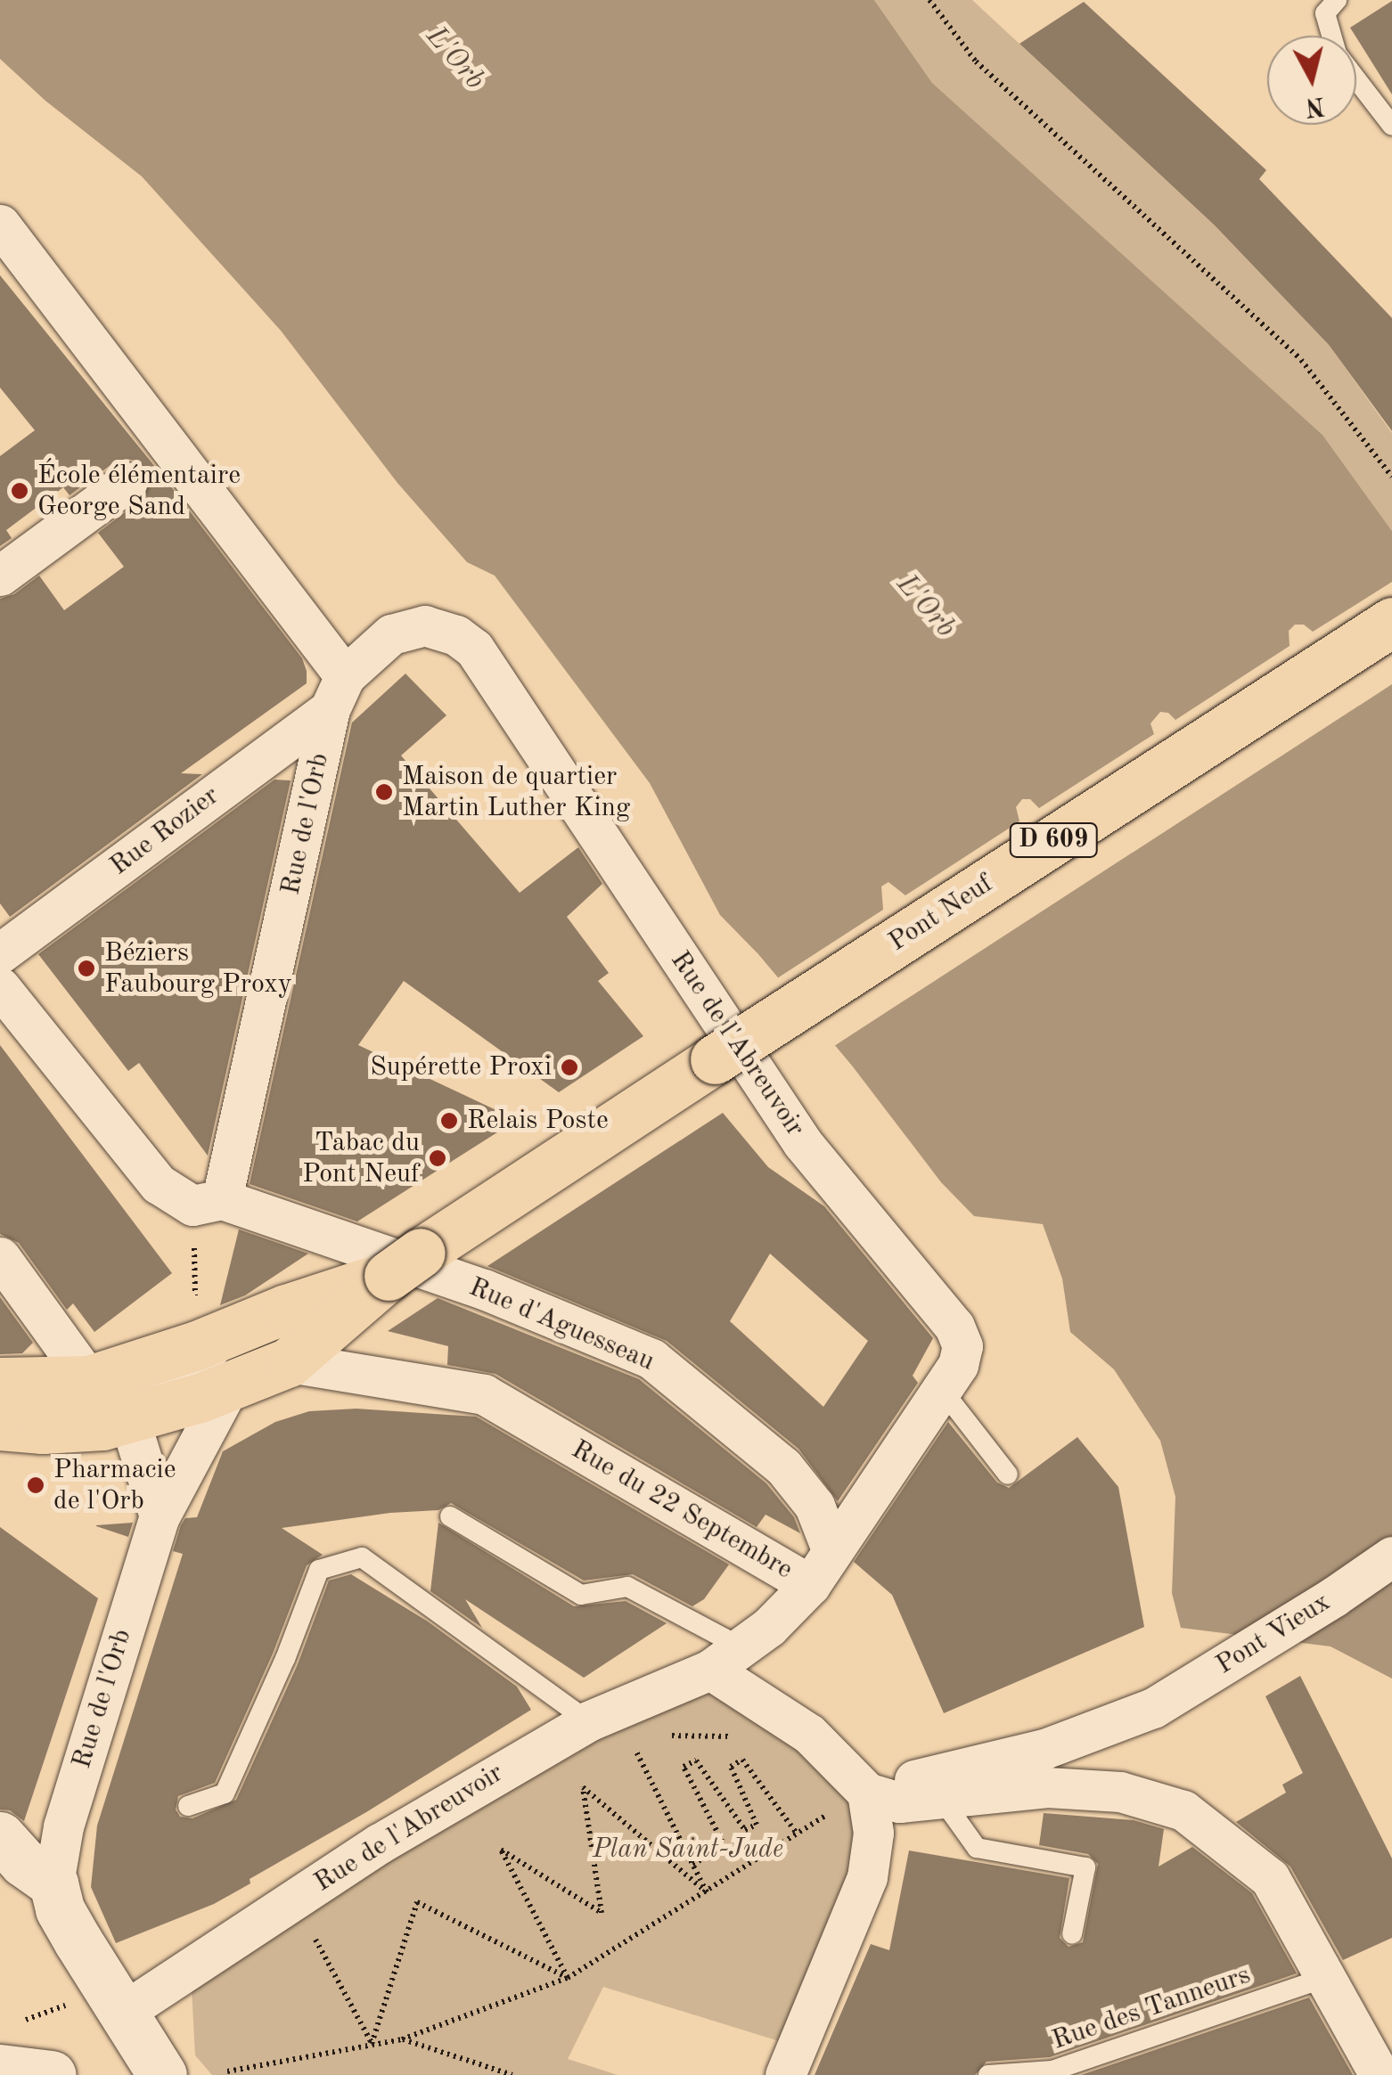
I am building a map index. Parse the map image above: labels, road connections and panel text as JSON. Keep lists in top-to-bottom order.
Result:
{
  "streets": {
    "main road": ["D 609", "Pont Neuf"],
    "street": [
      "Rue de l'Orb",
      "Rue Rozier",
      "Rue de l'Abreuvoir",
      "Rue d'Aguesseau",
      "Rue du 22 Septembre",
      "Pont Vieux"
    ],
    "lane": ["Rue des Tanneurs"]
  },
  "crossings": [
    ["Rue de l'Orb", "Rue Rozier"],
    ["Rue de l'Orb", "Rue de l'Abreuvoir"],
    ["Rue de l'Orb", "Rue d'Aguesseau"],
    ["Rue Rozier", "Rue de l'Abreuvoir"],
    ["Rue de l'Abreuvoir", "Rue d'Aguesseau"],
    ["Rue de l'Abreuvoir", "Rue du 22 Septembre"]
  ],
  "water": ["L'Orb"],
  "parks": ["Plan Saint-Jude"],
  "places": [
    "École élémentaire George Sand",
    "Maison de quartier Martin Luther King",
    "Béziers Faubourg Proxy",
    "Supérette Proxi",
    "Relais Poste",
    "Tabac du Pont Neuf",
    "Pharmacie de l'Orb"
  ],
  "north": "bottom"
}
